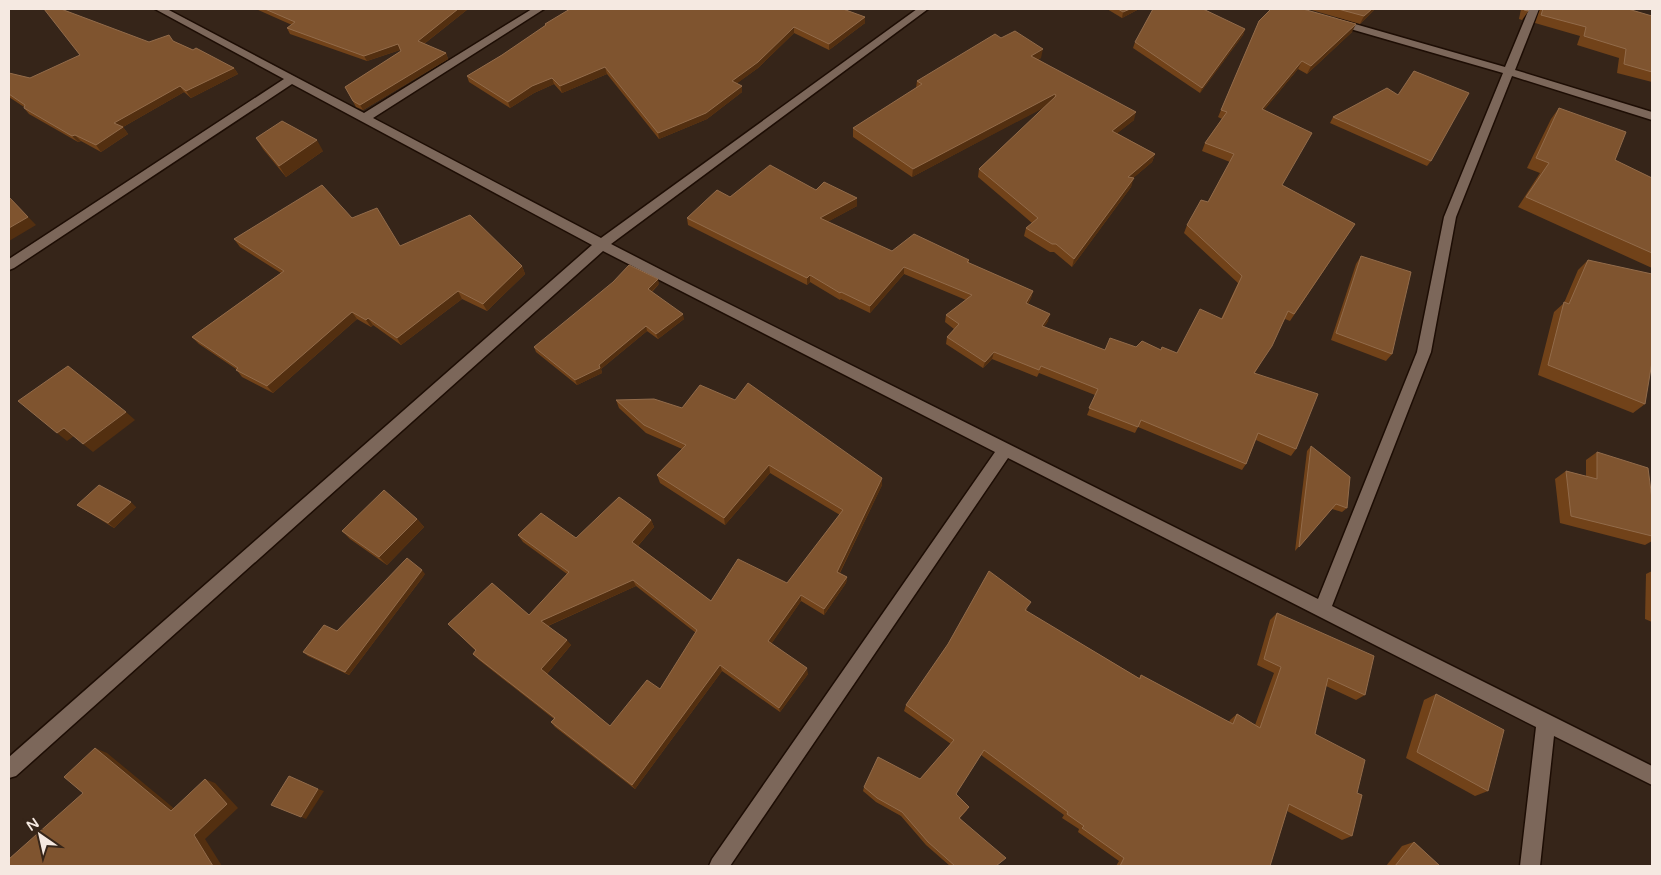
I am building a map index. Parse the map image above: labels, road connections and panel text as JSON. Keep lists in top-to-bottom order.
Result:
{
  "north": "top left"
}
